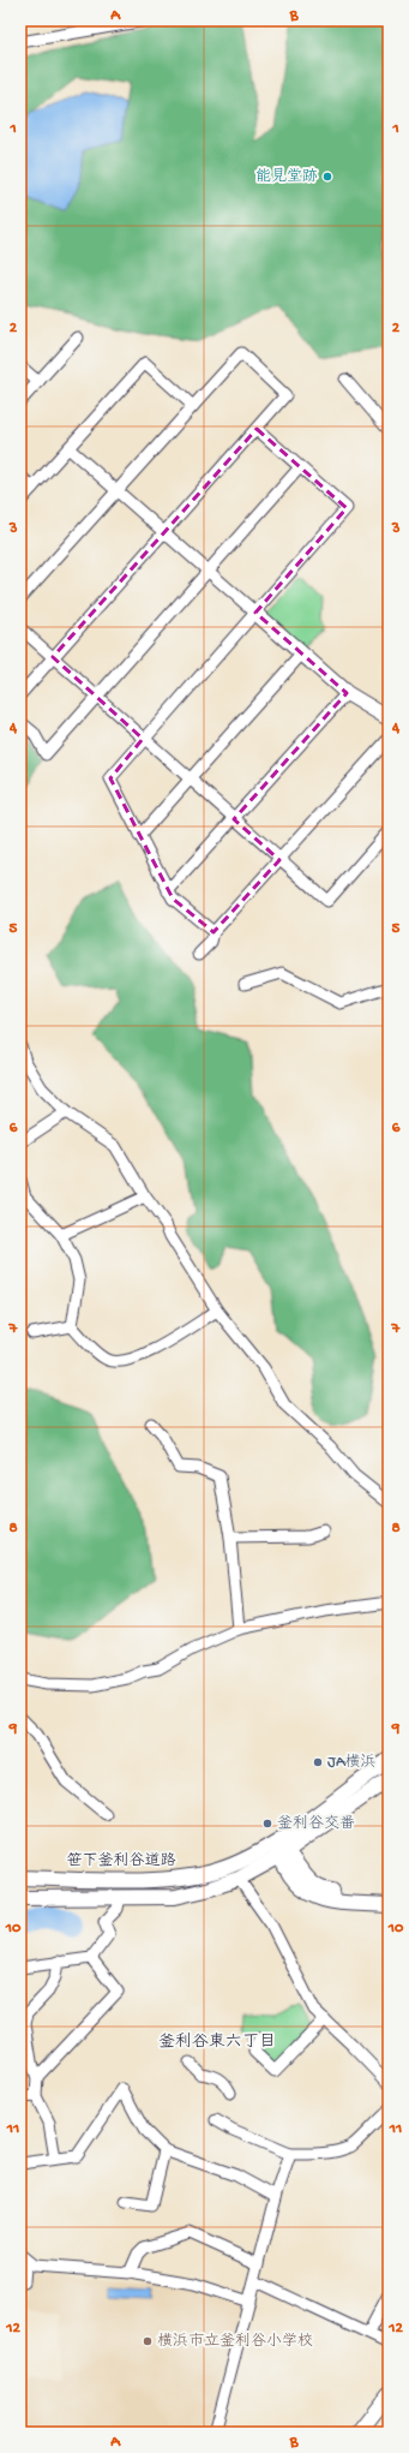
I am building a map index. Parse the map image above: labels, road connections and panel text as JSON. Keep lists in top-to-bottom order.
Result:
{
  "streets": {
    "street": ["笹下釜利谷道路"]
  },
  "districts": ["釜利谷東六丁目"],
  "places": [
    "能見堂跡",
    "JA横浜",
    "釜利谷交番",
    "横浜市立釜利谷小学校"
  ],
  "grid": {
    "columns": ["A", "B"],
    "rows": [
      "1",
      "2",
      "3",
      "4",
      "5",
      "6",
      "7",
      "8",
      "9",
      "10",
      "11",
      "12"
    ]
  }
}
